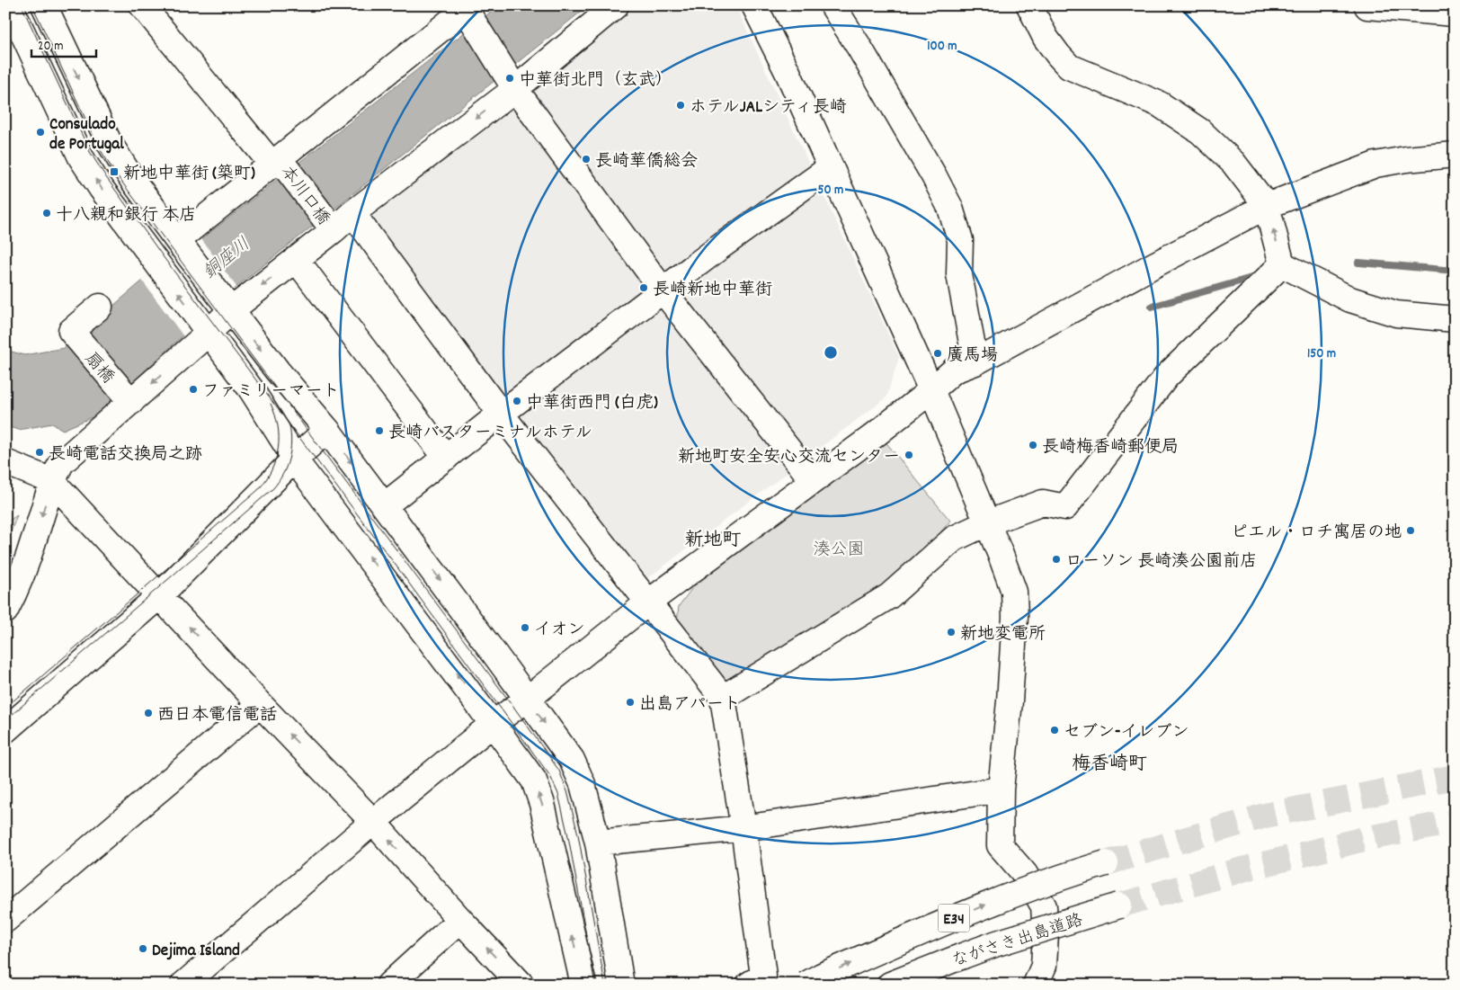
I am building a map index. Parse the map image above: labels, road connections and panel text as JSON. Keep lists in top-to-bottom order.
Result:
{
  "streets": {
    "main road": [
      "本川口橋",
      "扇橋",
      "E34",
      "ながさき出島道路"
    ]
  },
  "districts": ["新地町", "梅香崎町"],
  "water": ["銅座川"],
  "parks": ["湊公園"],
  "places": {
    "other": [
      "中華街北門（玄武）",
      "ホテルJALシティ長崎",
      "Consulado de Portugal",
      "長崎華僑総会",
      "十八親和銀行 本店",
      "長崎新地中華街",
      "廣馬場",
      "ファミリーマート",
      "中華街西門 (白虎)",
      "長崎バスターミナルホテル",
      "長崎梅香崎郵便局",
      "長崎電話交換局之跡",
      "新地町安全安心交流センター",
      "ピエル・ロチ寓居の地",
      "ローソン 長崎湊公園前店",
      "イオン",
      "新地変電所",
      "出島アパート",
      "西日本電信電話",
      "セブン-イレブン",
      "Dejima Island"
    ],
    "transit": ["新地中華街 (築町)"]
  },
  "scale_bar": "20 m",
  "rings": ["100 m", "50 m", "150 m"]
}
